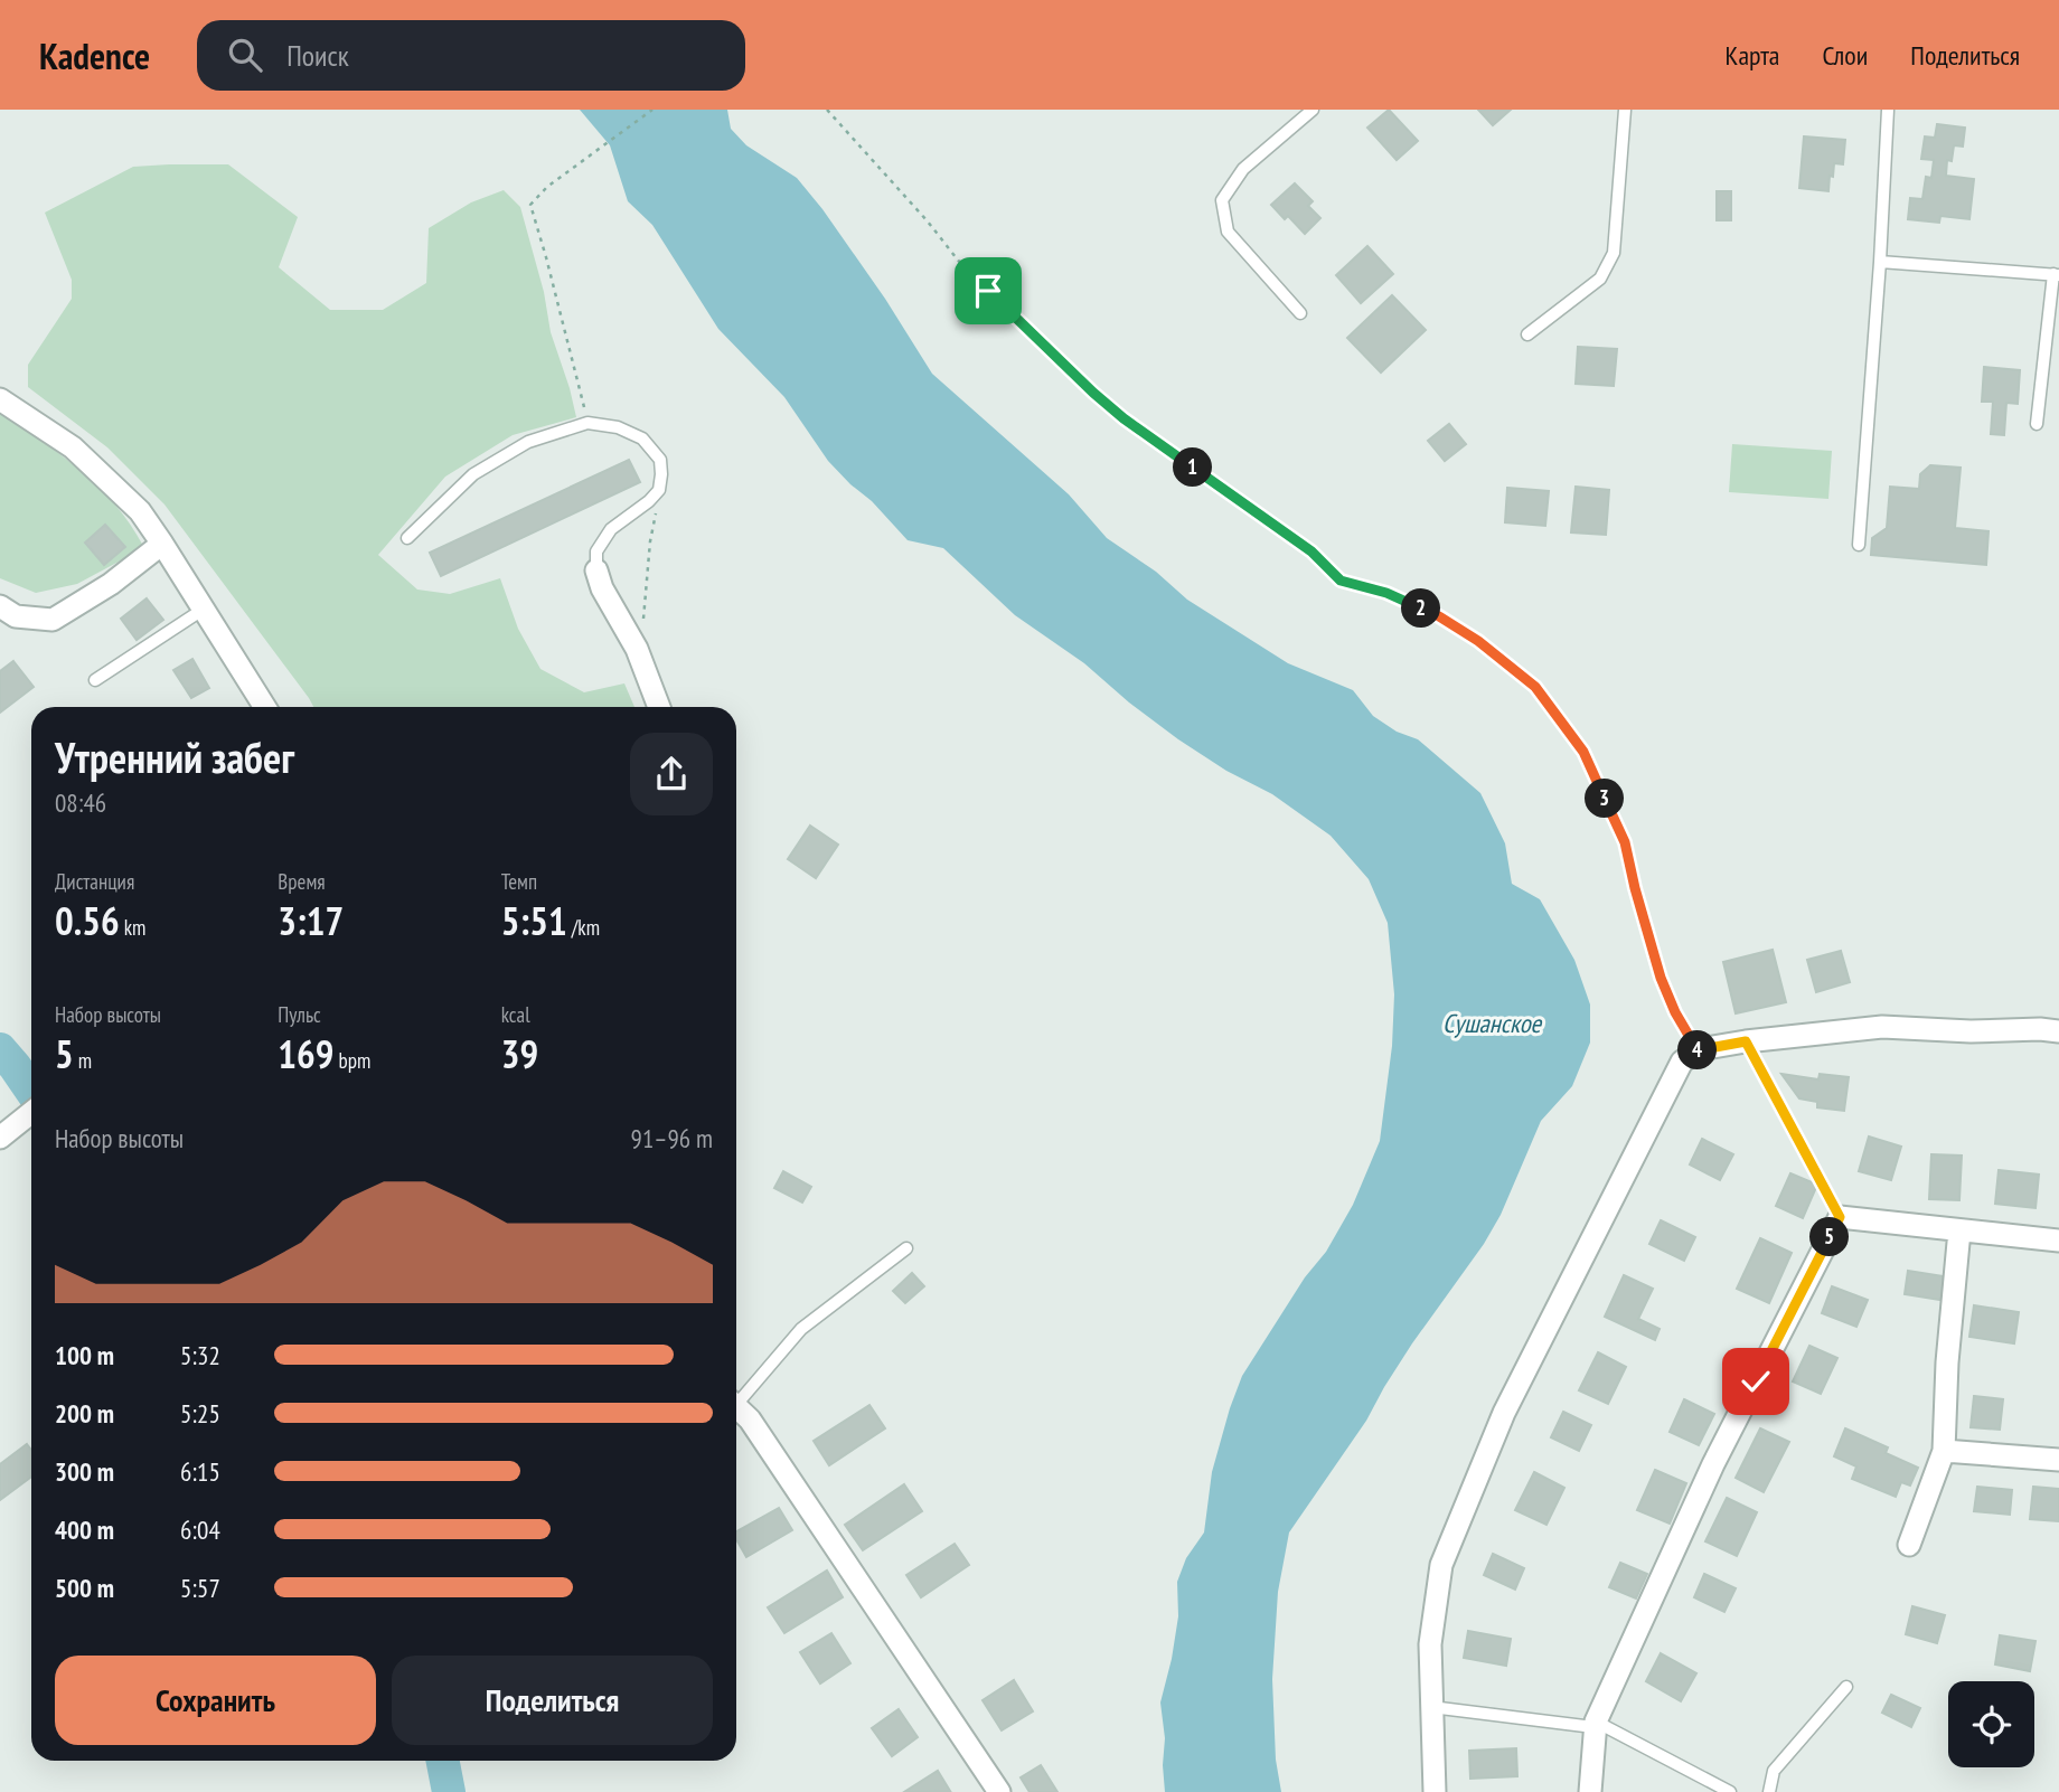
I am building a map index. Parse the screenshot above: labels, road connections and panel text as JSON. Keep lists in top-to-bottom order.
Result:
{
  "water": ["Сушанское"],
  "page": {
    "header": "Kadence",
    "search": "Поиск",
    "nav": ["Карта", "Слои", "Поделиться"],
    "pins": [
      "1",
      "2",
      "3",
      "4",
      "5"
    ],
    "heading": ["Утренний забег", "08:46"],
    "stats": [
      ["Дистанция", "0.56 km"],
      ["Время", "3:17"],
      ["Темп", "5:51 /km"],
      ["Набор высоты", "5 m"],
      ["Пульс", "169 bpm"],
      ["kcal", "39"]
    ],
    "chart": ["Набор высоты", "91–96 m"],
    "list": [
      {
        "name": "100 m",
        "note": "5:32"
      },
      {
        "name": "200 m",
        "note": "5:25"
      },
      {
        "name": "300 m",
        "note": "6:15"
      },
      {
        "name": "400 m",
        "note": "6:04"
      },
      {
        "name": "500 m",
        "note": "5:57"
      }
    ],
    "buttons": ["Сохранить", "Поделиться"]
  }
}
